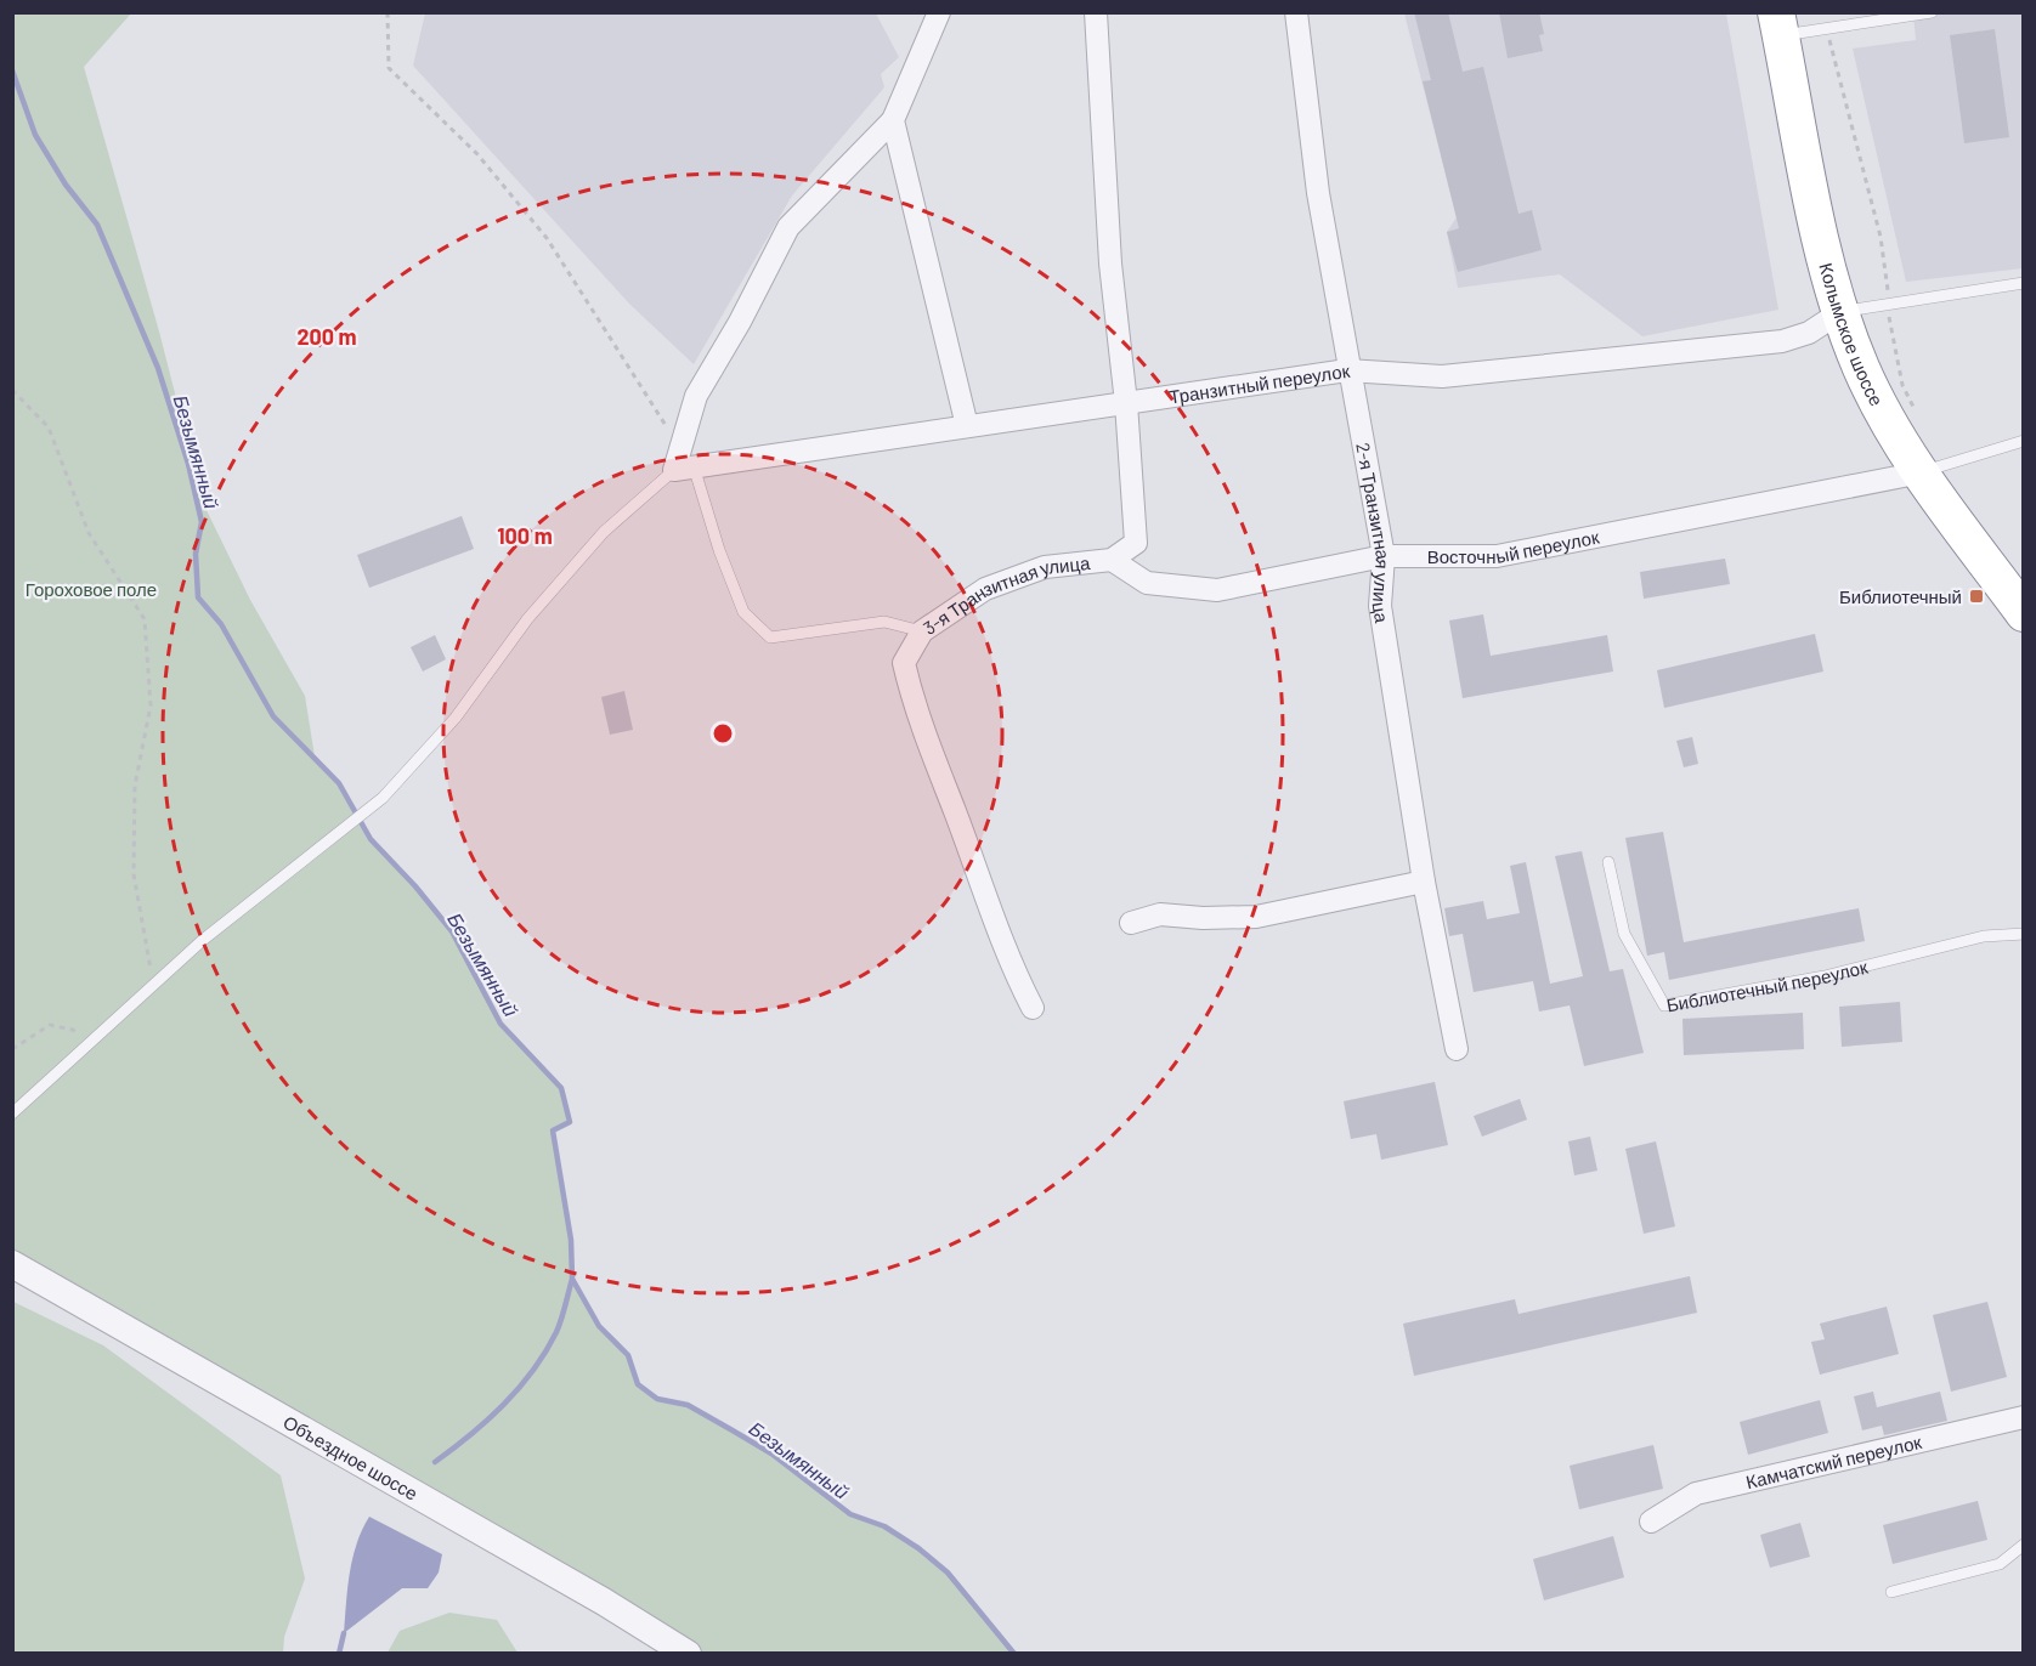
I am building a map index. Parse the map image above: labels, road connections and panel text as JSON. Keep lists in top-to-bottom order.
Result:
{
  "streets": {
    "highway": ["Колымское шоссе"],
    "street": [
      "Транзитный переулок",
      "2-я Транзитная улица",
      "Восточный переулок",
      "3-я Транзитная улица",
      "Объездное шоссе",
      "Камчатский переулок"
    ],
    "lane": ["Библиотечный переулок"]
  },
  "crossings": [
    ["Колымское шоссе", "Транзитный переулок"],
    ["Колымское шоссе", "Восточный переулок"],
    ["Транзитный переулок", "2-я Транзитная улица"],
    ["Транзитный переулок", "3-я Транзитная улица"],
    ["2-я Транзитная улица", "Восточный переулок"],
    ["Восточный переулок", "3-я Транзитная улица"]
  ],
  "water": ["Безымянный"],
  "parks": ["Гороховое поле"],
  "places": {
    "transit": ["Библиотечный"]
  },
  "rings": ["200 m", "100 m"]
}
